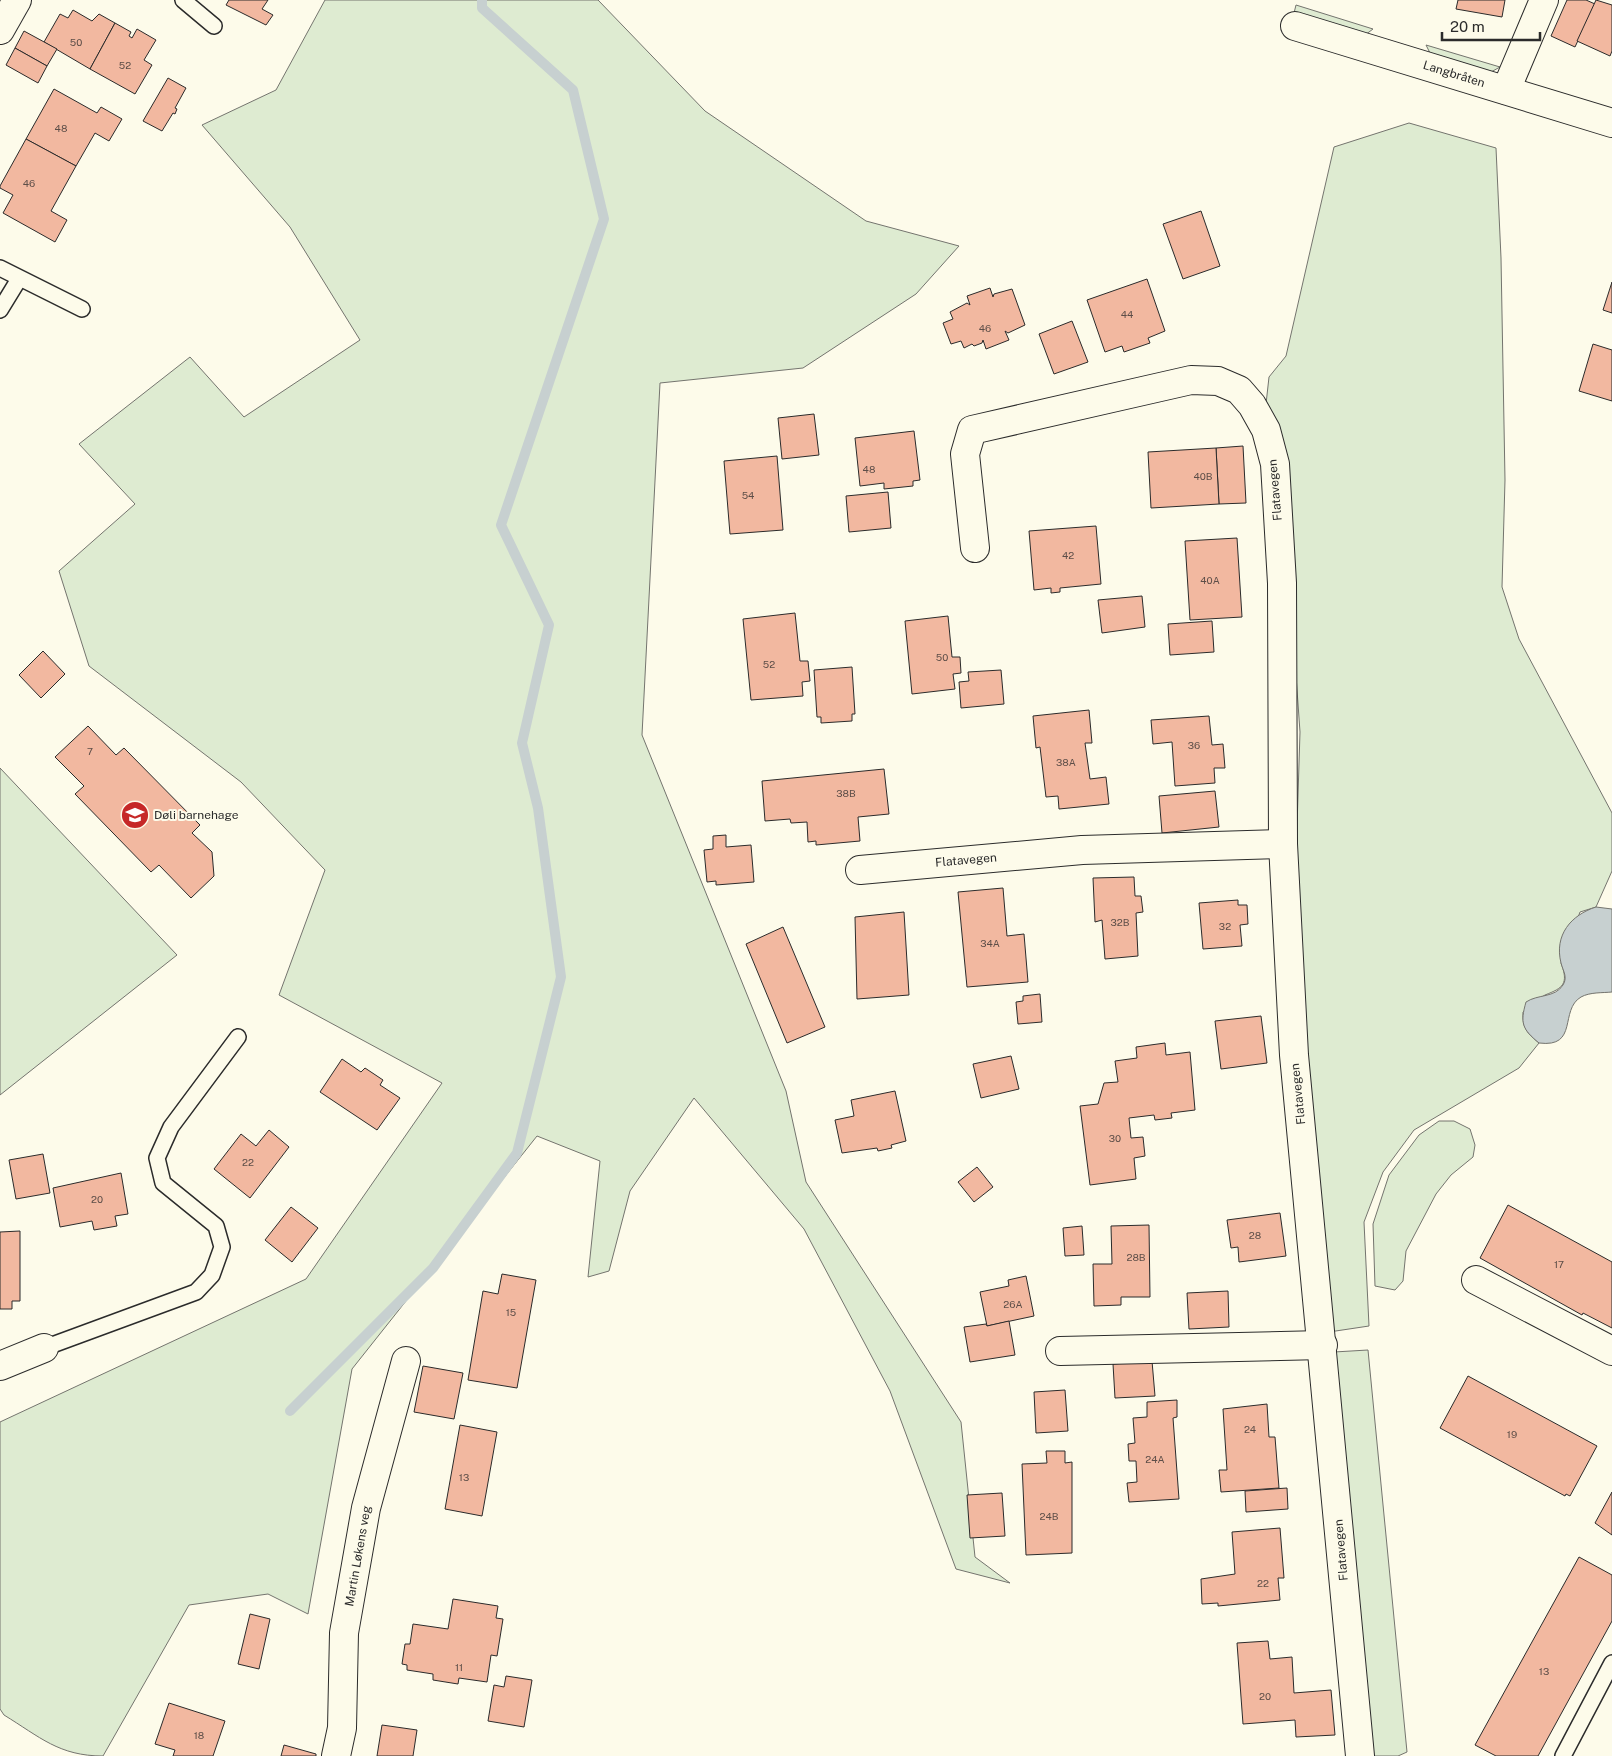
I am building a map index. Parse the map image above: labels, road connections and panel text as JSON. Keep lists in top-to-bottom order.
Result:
{
  "streets": {
    "street": ["Langbråten", "Flatavegen", "Martin Løkens veg"]
  },
  "places": {
    "school or university": ["Døli barnehage"]
  },
  "house_numbers": [
    "50",
    "52",
    "48",
    "46",
    "44",
    "46",
    "48",
    "40B",
    "54",
    "42",
    "40A",
    "50",
    "52",
    "36",
    "7",
    "38A",
    "38B",
    "32B",
    "32",
    "34A",
    "30",
    "22",
    "20",
    "28",
    "28B",
    "17",
    "26A",
    "15",
    "24",
    "19",
    "24A",
    "13",
    "24B",
    "22",
    "11",
    "13",
    "20",
    "18"
  ],
  "scale_bar": "20 m"
}
